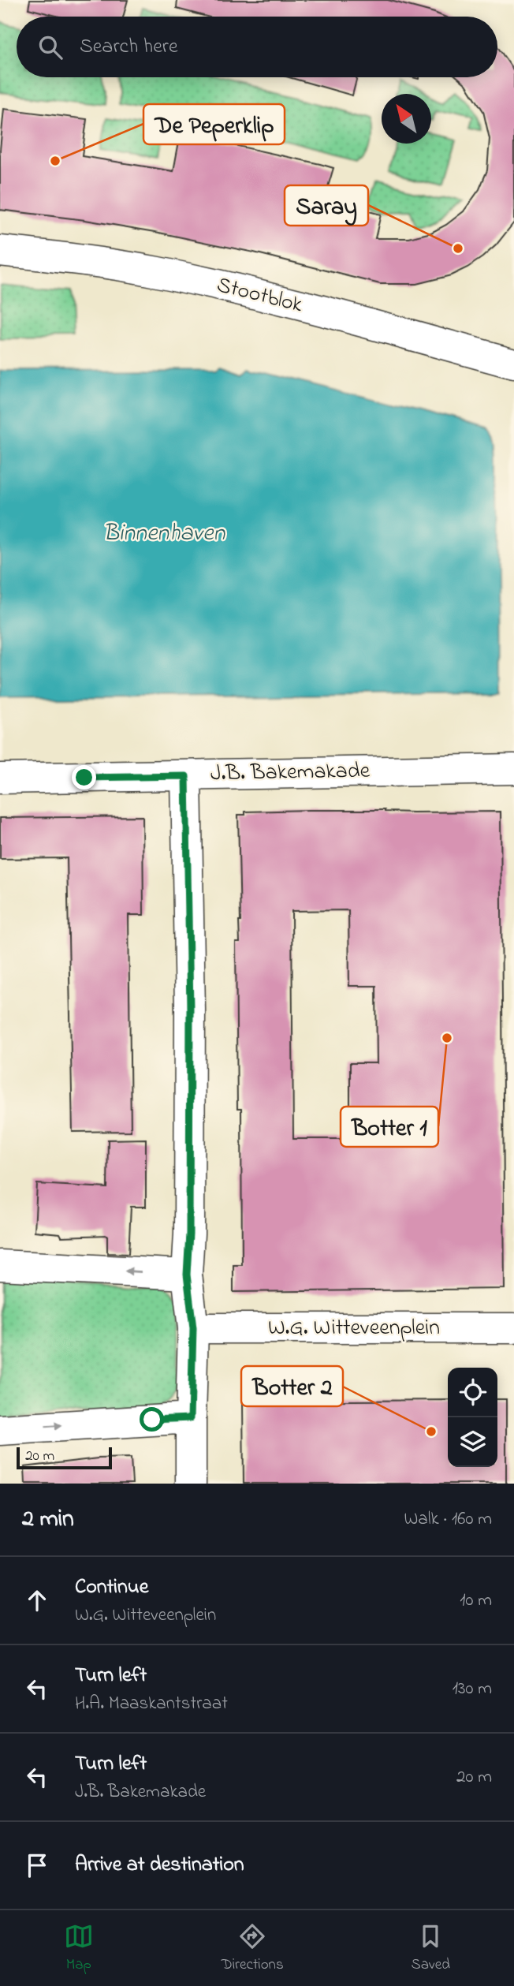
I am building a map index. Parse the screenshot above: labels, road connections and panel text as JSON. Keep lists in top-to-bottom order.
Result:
{
  "streets": {
    "street": ["Stootblok", "J.B. Bakemakade", "W.G. Witteveenplein"]
  },
  "water": ["Binnenhaven"],
  "places": [
    "De Peperklip",
    "Saray",
    "Botter 1",
    "Botter 2"
  ],
  "scale_bar": "20 m",
  "north": "top left",
  "page": {
    "search": "Search here",
    "scale": "20 m",
    "heading": ["2 min", "Walk · 160 m"],
    "list": [
      ["Continue", "W.G. Witteveenplein", "10 m"],
      ["Turn left", "H.A. Maaskantstraat", "130 m"],
      ["Turn left", "J.B. Bakemakade", "20 m"],
      "Arrive at destination"
    ],
    "nav": ["Map", "Directions", "Saved"]
  }
}
